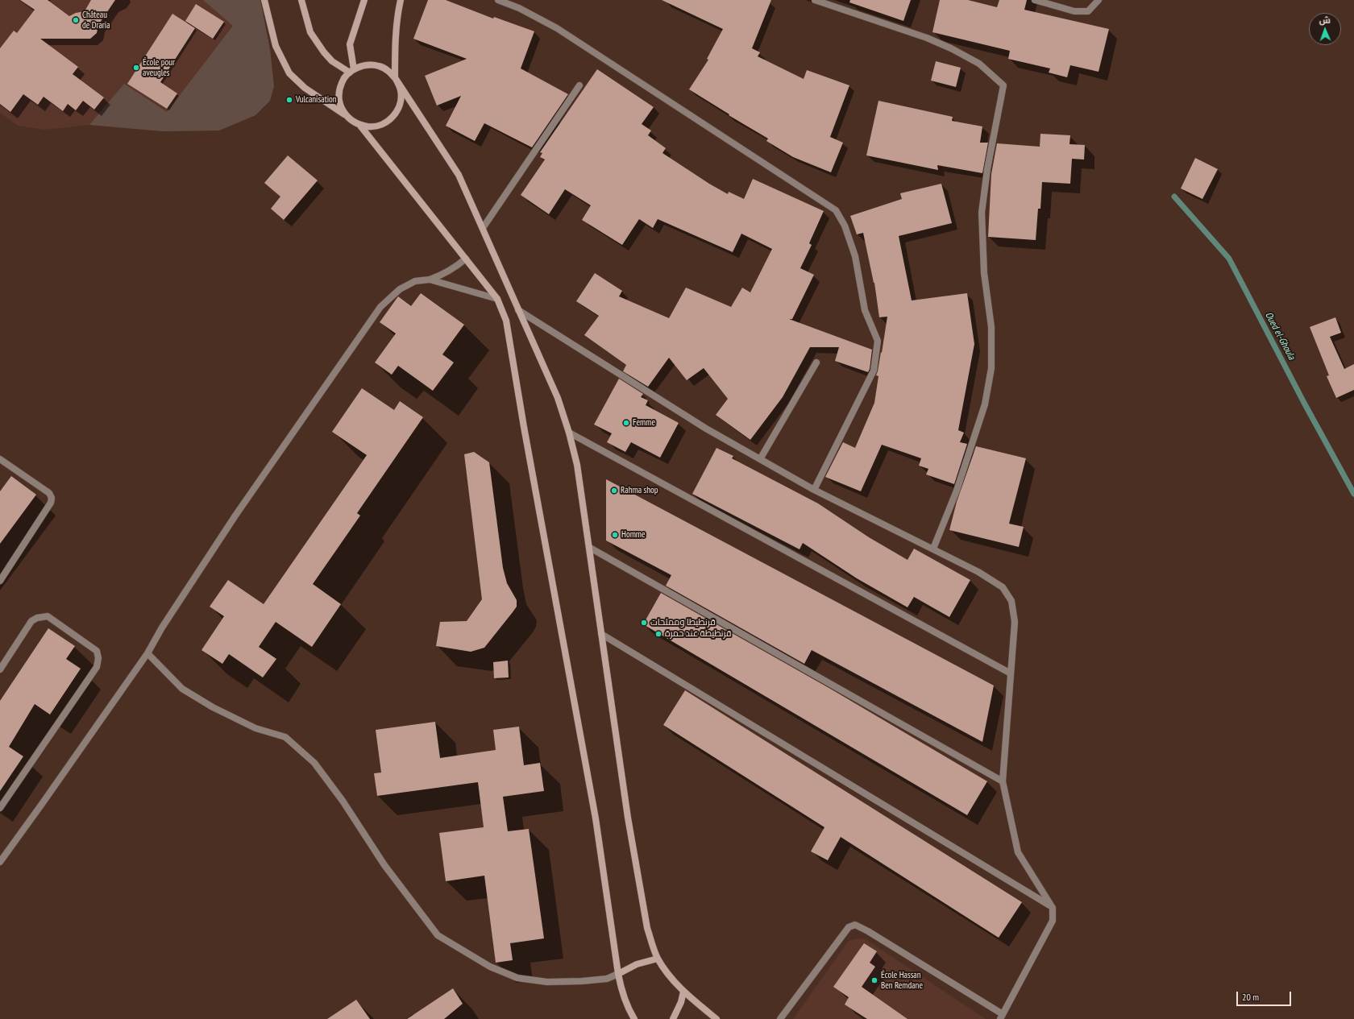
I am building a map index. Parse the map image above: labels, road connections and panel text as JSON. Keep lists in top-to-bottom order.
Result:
{
  "water": ["Oued el-Ghoula"],
  "places": [
    "Château de Draria",
    "École pour aveugles",
    "Vulcanisation",
    "Femme",
    "Rahma shop",
    "Homme",
    "قرنطيطا ومملحات",
    "قرنطيطة عند حمرة",
    "École Hassan Ben Remdane"
  ],
  "scale_bar": "20 m",
  "north": "top"
}
